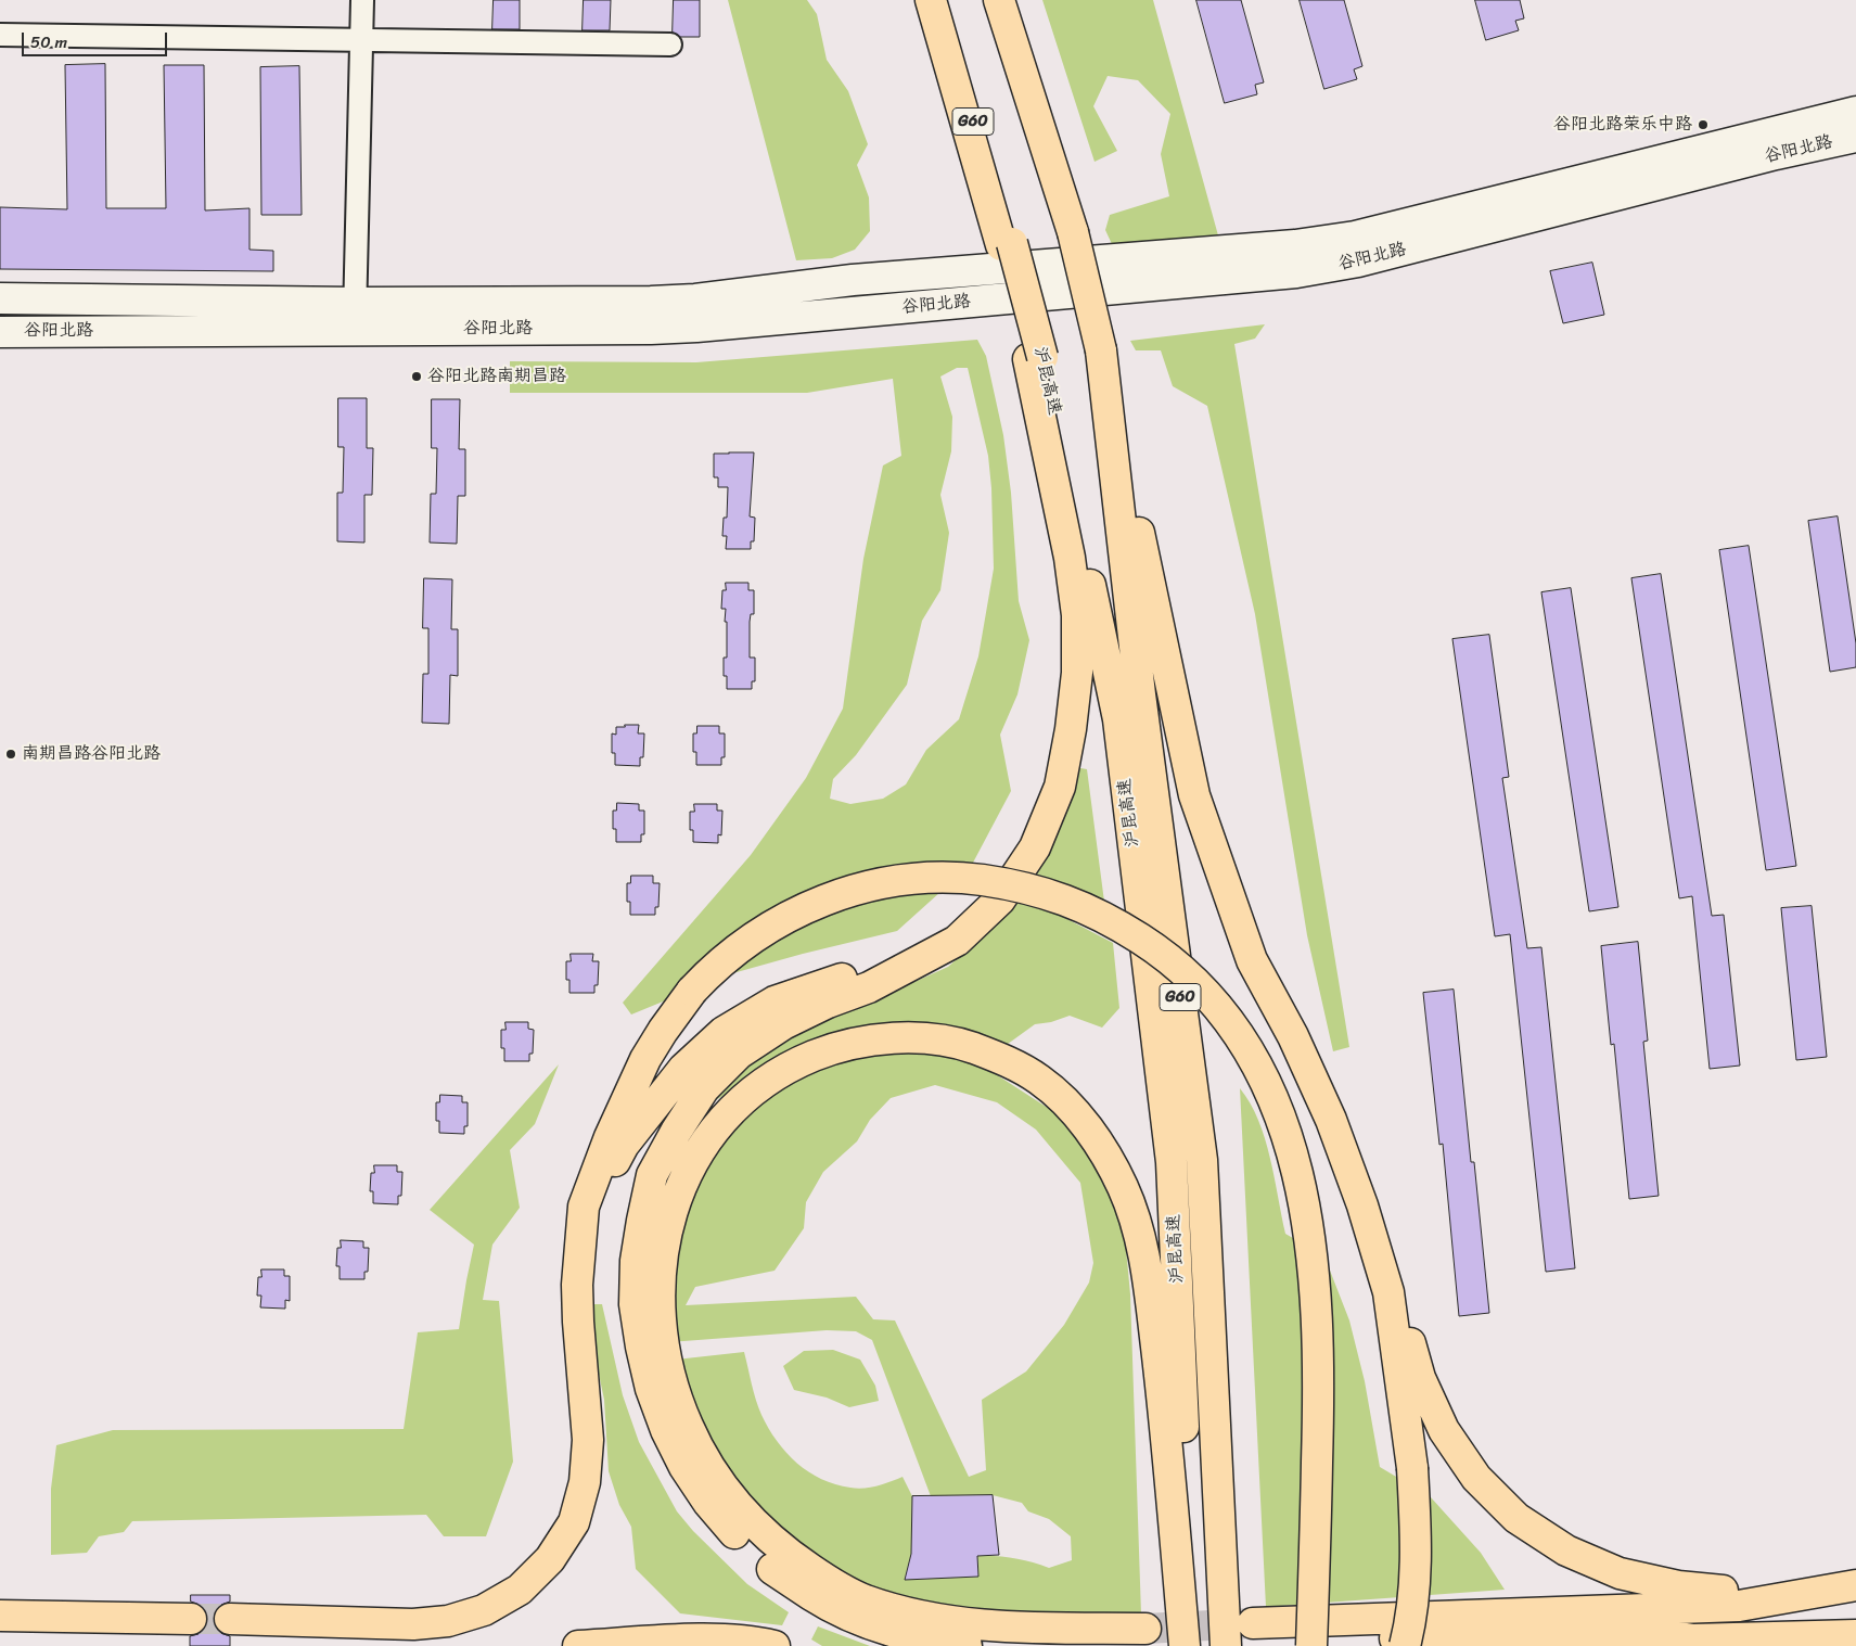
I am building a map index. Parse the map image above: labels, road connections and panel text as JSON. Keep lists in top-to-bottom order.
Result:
{
  "streets": {
    "highway": ["G60", "沪昆高速"],
    "main road": ["谷阳北路"]
  },
  "places": ["谷阳北路荣乐中路", "谷阳北路南期昌路", "南期昌路谷阳北路"],
  "scale_bar": "50 m"
}
